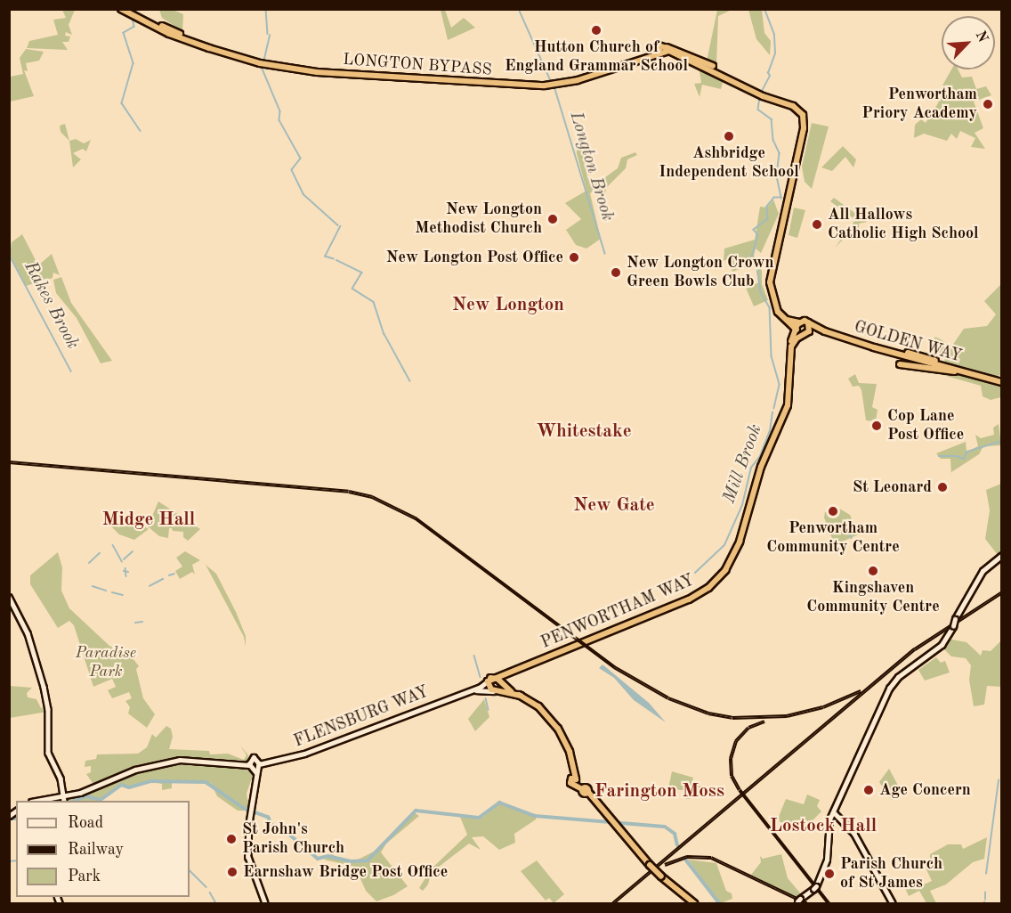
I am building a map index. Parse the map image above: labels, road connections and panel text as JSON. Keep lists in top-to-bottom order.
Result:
{
  "streets": {
    "highway": [
      "LONGTON BYPASS",
      "GOLDEN WAY",
      "PENWORTHAM WAY",
      "FLENSBURG WAY"
    ]
  },
  "crossings": [
    ["PENWORTHAM WAY", "FLENSBURG WAY"]
  ],
  "districts": [
    "New Longton",
    "Whitestake",
    "New Gate",
    "Midge Hall",
    "Farington Moss",
    "Lostock Hall"
  ],
  "water": ["Longton Brook", "Rakes Brook", "Mill Brook"],
  "parks": ["Paradise Park"],
  "places": [
    "Hutton Church of England Grammar School",
    "Penwortham Priory Academy",
    "Ashbridge Independent School",
    "New Longton Methodist Church",
    "All Hallows Catholic High School",
    "New Longton Post Office",
    "New Longton Crown Green Bowls Club",
    "Cop Lane Post Office",
    "St Leonard",
    "Penwortham Community Centre",
    "Kingshaven Community Centre",
    "Age Concern",
    "St John's Parish Church",
    "Earnshaw Bridge Post Office",
    "Parish Church of St James"
  ],
  "legend": ["Road", "Railway", "Park"],
  "north": "top right"
}
